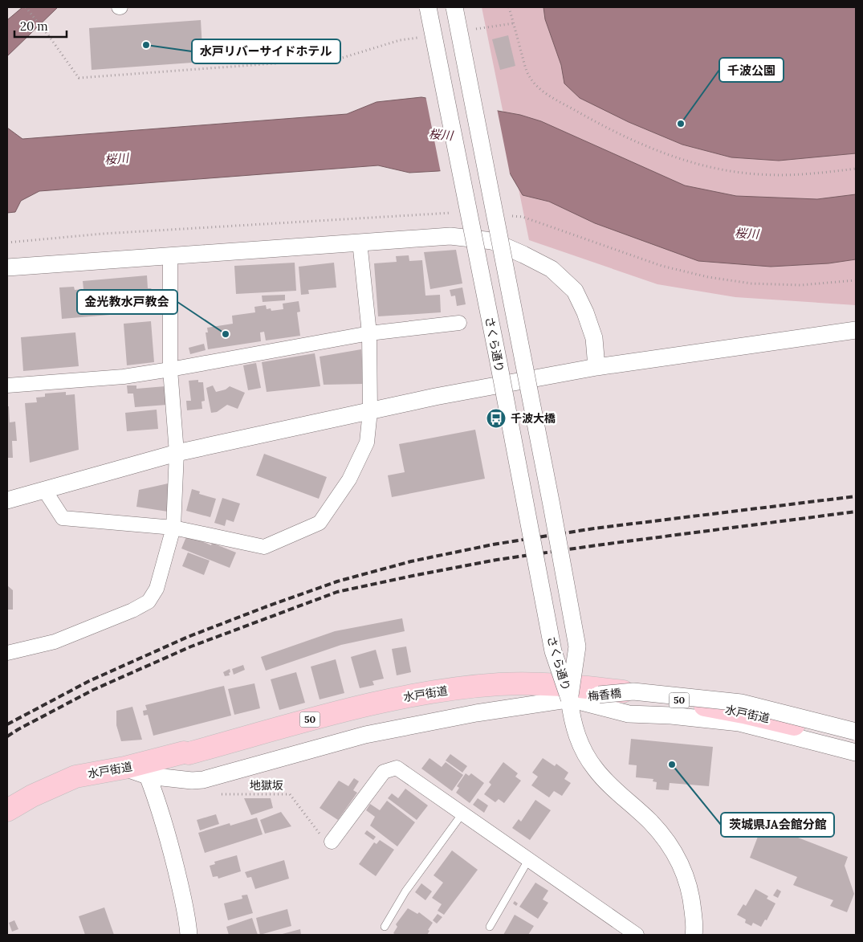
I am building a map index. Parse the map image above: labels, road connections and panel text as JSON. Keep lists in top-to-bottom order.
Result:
{
  "streets": {
    "main road": ["水戸街道", "50"],
    "street": ["さくら通り", "梅香橋"],
    "path": ["地獄坂"]
  },
  "crossings": [
    ["さくら通り", "梅香橋"]
  ],
  "water": ["桜川"],
  "places": {
    "other": [
      "水戸リバーサイドホテル",
      "千波公園",
      "金光教水戸教会",
      "茨城県JA会館分館"
    ],
    "bus stop": ["千波大橋"]
  },
  "scale_bar": "20 m"
}
